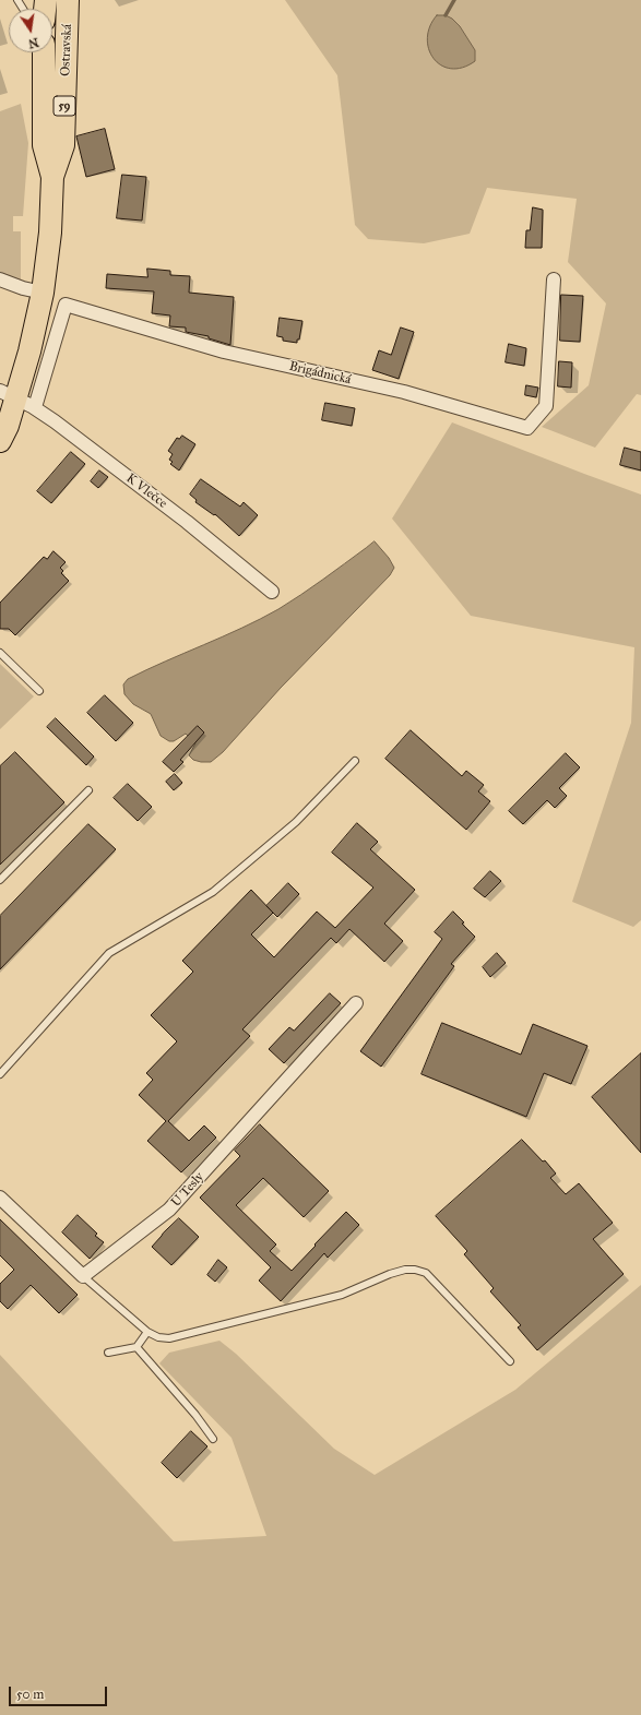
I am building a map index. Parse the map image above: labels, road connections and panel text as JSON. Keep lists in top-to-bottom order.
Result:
{
  "streets": {
    "main road": ["Ostravská", "59"],
    "street": ["Brigádnická", "K Vlečce", "U Tesly"]
  },
  "crossings": [
    ["Ostravská", "Brigádnická"],
    ["Ostravská", "K Vlečce"],
    ["Brigádnická", "K Vlečce"]
  ],
  "scale_bar": "50 m",
  "north": "bottom"
}
